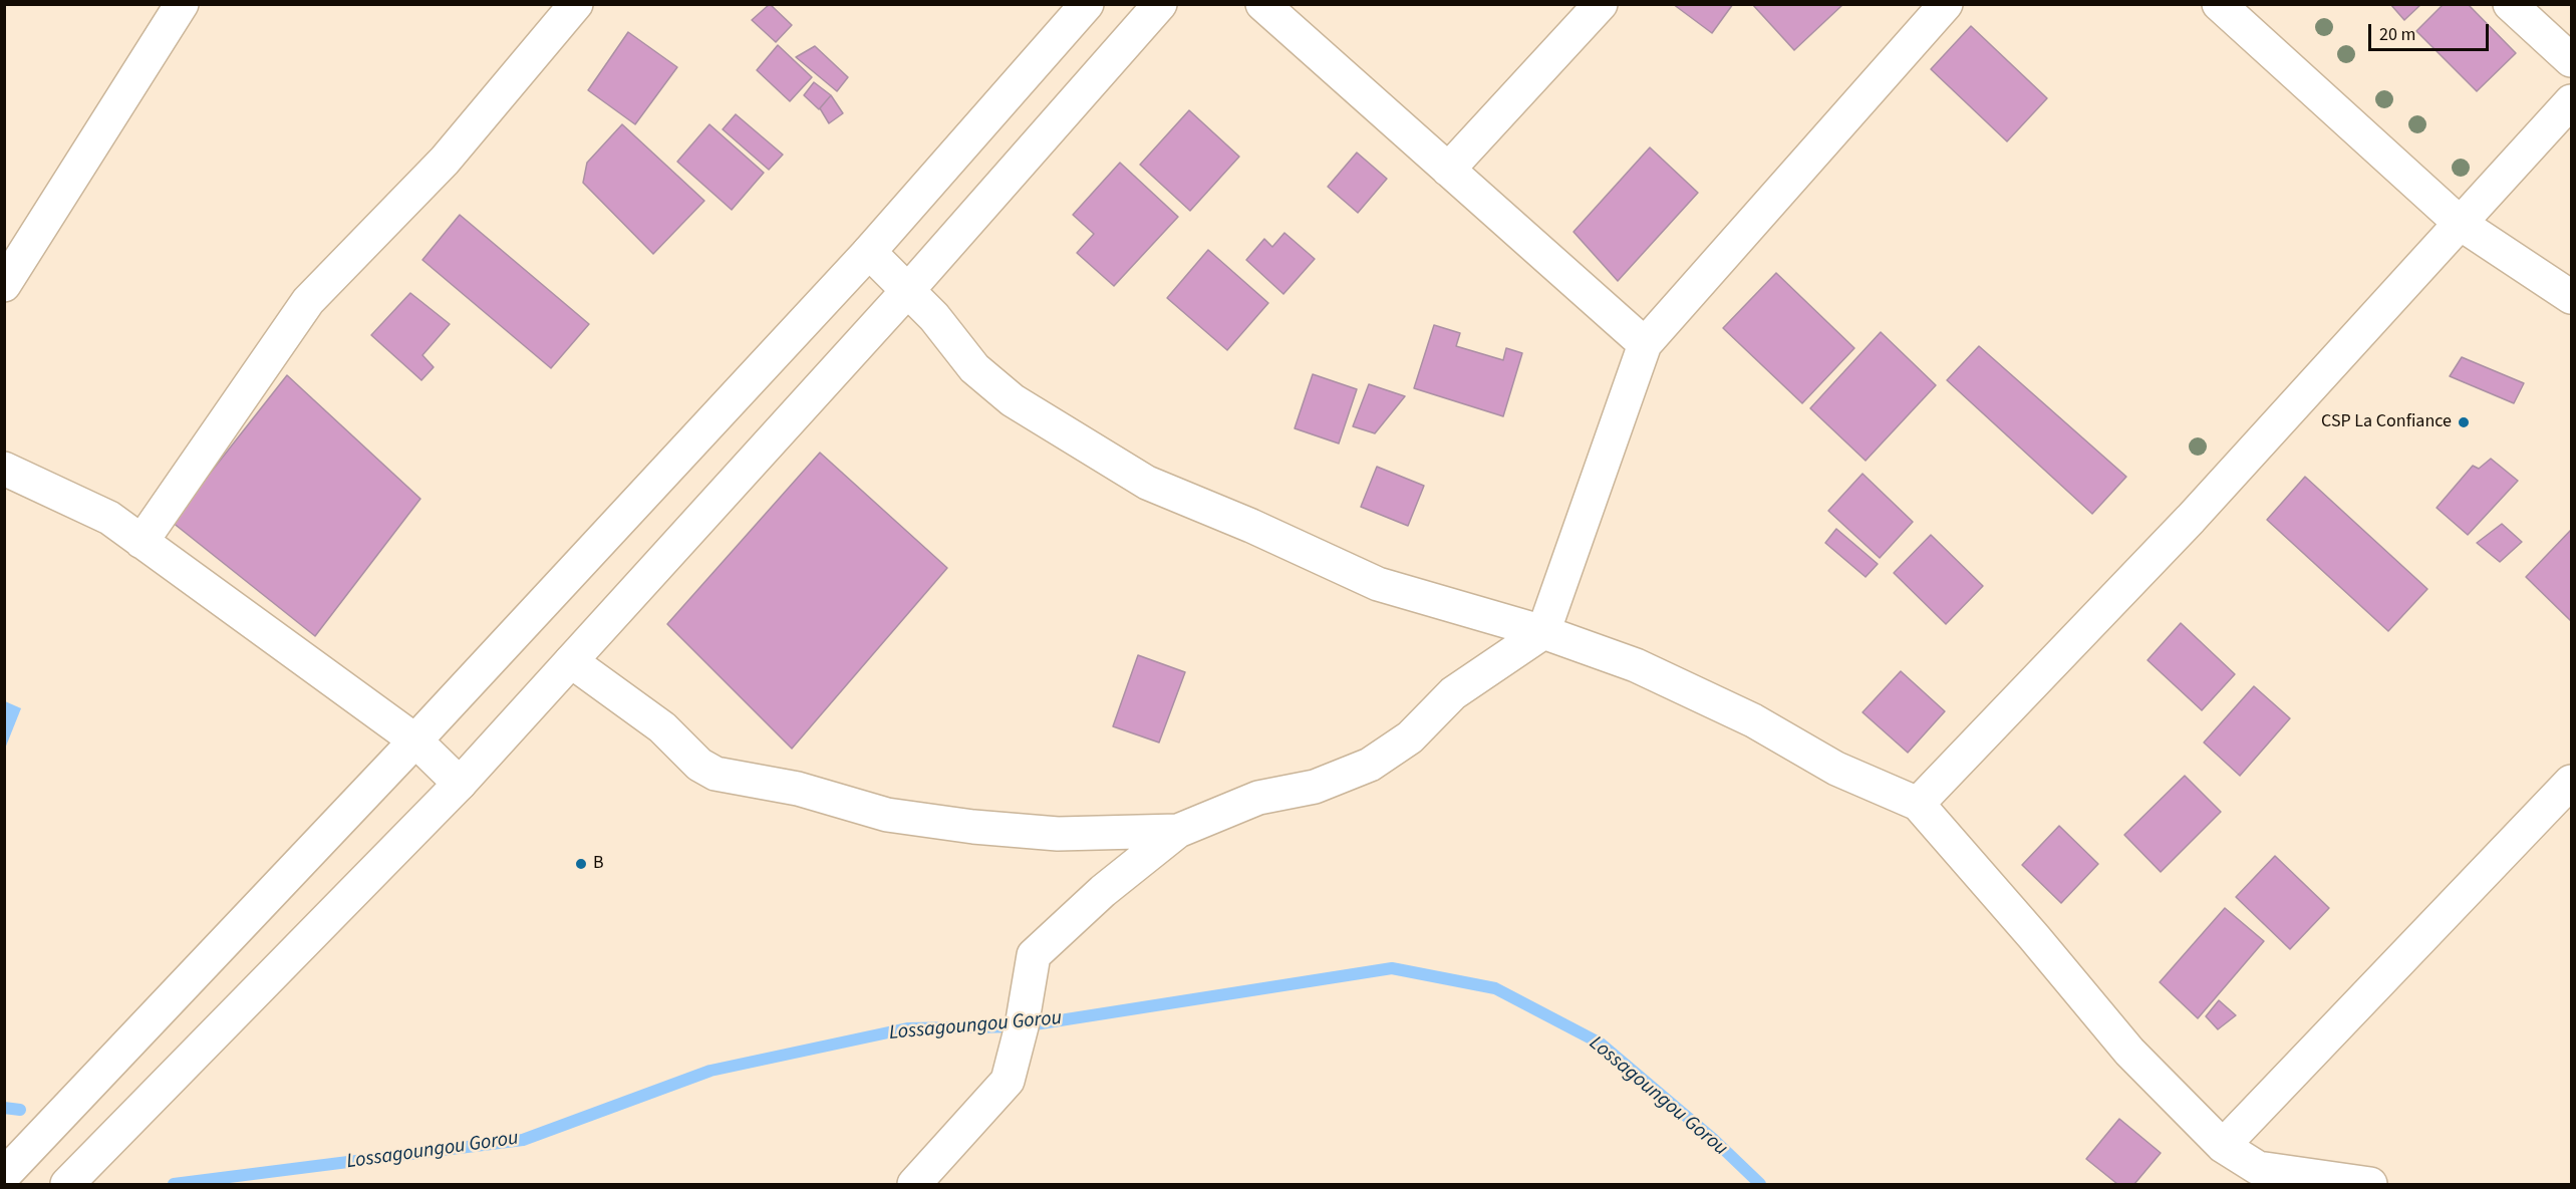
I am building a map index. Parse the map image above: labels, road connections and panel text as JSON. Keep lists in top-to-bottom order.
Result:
{
  "water": ["Lossagoungou Gorou"],
  "places": ["CSP La Confiance", "B"],
  "scale_bar": "20 m"
}
